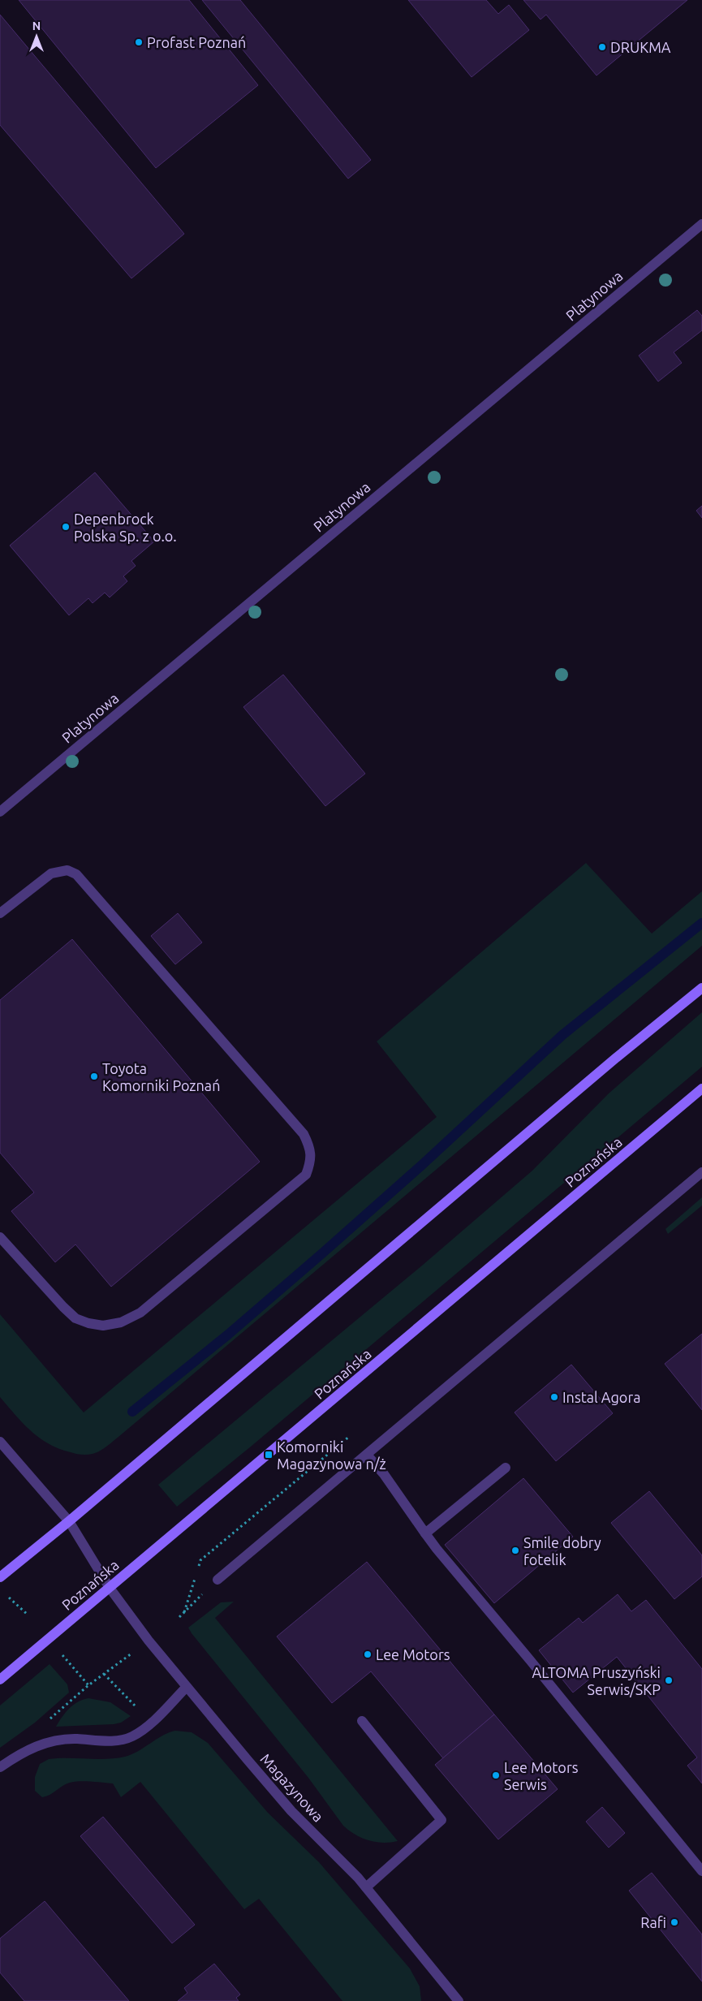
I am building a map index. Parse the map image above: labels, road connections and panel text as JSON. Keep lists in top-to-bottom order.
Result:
{
  "streets": {
    "main road": ["Poznańska"],
    "street": ["Platynowa", "Magazynowa"]
  },
  "crossings": [
    ["Poznańska", "Magazynowa"]
  ],
  "places": {
    "other": [
      "Profast Poznań",
      "DRUKMA",
      "Depenbrock Polska Sp. z o.o.",
      "Toyota Komorniki Poznań",
      "Instal Agora",
      "Smile dobry fotelik",
      "Lee Motors",
      "ALTOMA Pruszyński Serwis/SKP",
      "Lee Motors Serwis",
      "Rafi"
    ],
    "transit": ["Komorniki Magazynowa n/ż"]
  },
  "north": "top"
}
